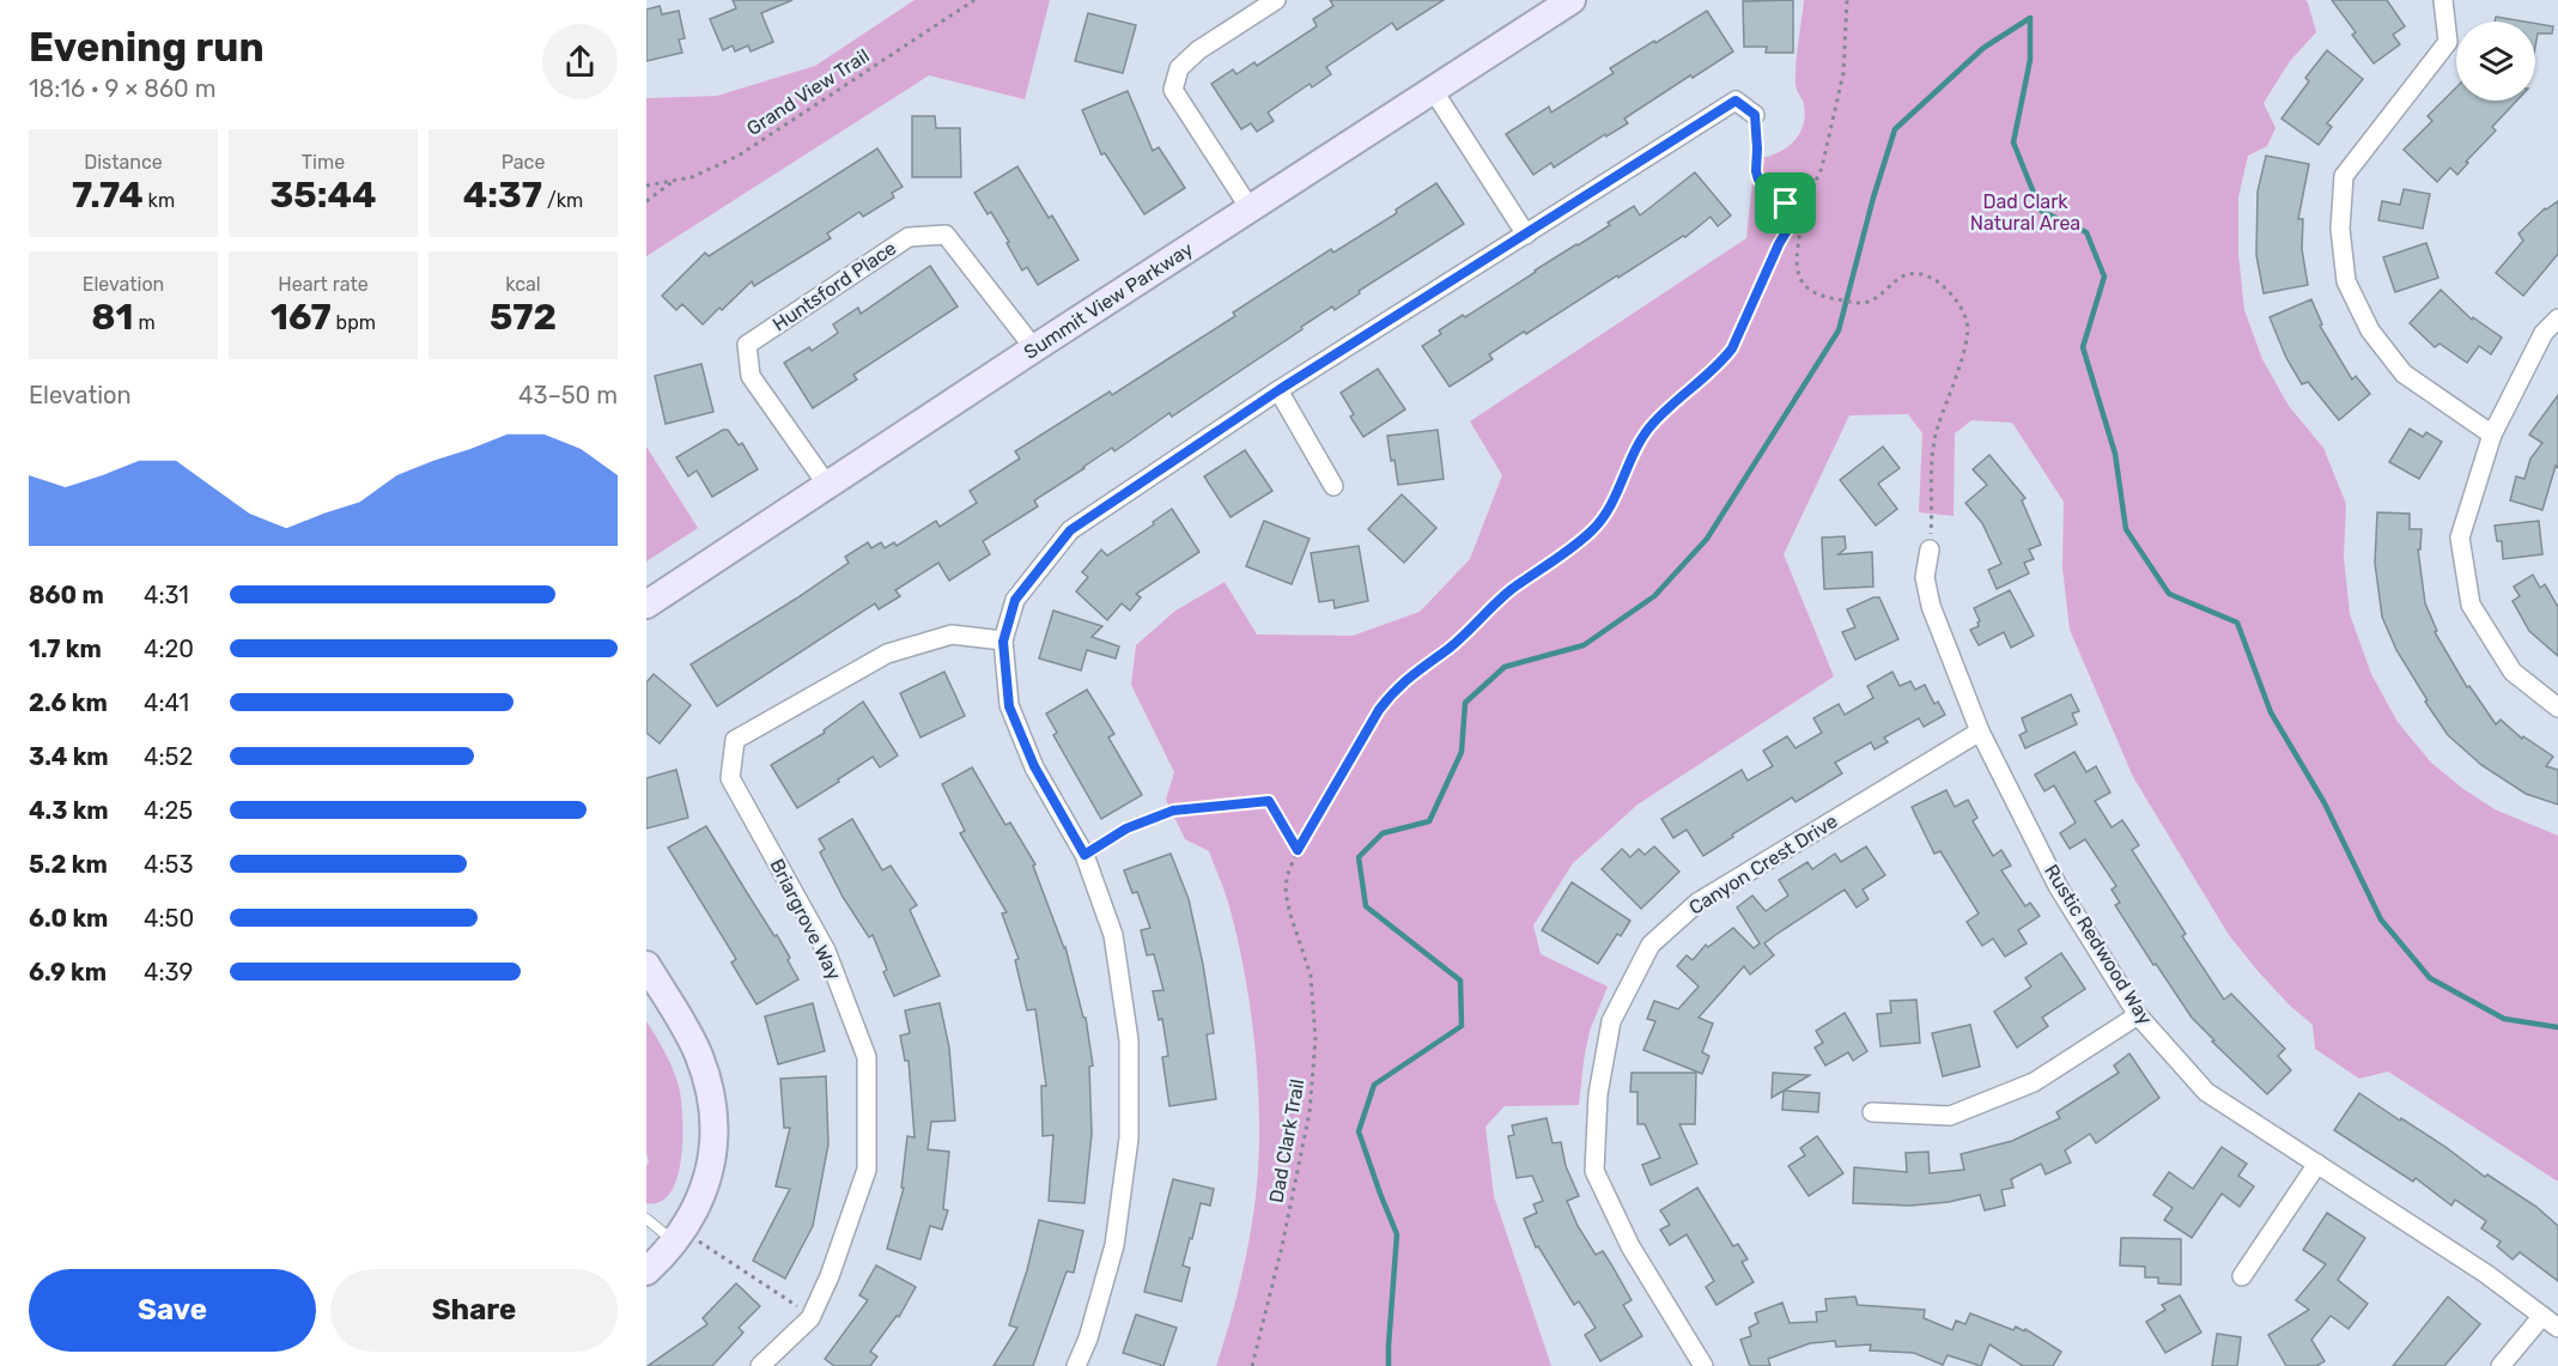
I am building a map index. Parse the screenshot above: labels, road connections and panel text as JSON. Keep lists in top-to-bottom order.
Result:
{
  "streets": {
    "street": [
      "Huntsford Place",
      "Summit View Parkway",
      "Canyon Crest Drive",
      "Briargrove Way",
      "Rustic Redwood Way"
    ],
    "path": ["Grand View Trail", "Dad Clark Trail"]
  },
  "crossings": [
    ["Huntsford Place", "Summit View Parkway"],
    ["Canyon Crest Drive", "Rustic Redwood Way"]
  ],
  "parks": ["Dad Clark Natural Area"],
  "page": {
    "heading": ["Evening run", "18:16 · 9 × 860 m"],
    "stats": [
      ["Distance", "7.74 km"],
      ["Time", "35:44"],
      ["Pace", "4:37 /km"],
      ["Elevation", "81 m"],
      ["Heart rate", "167 bpm"],
      ["kcal", "572"]
    ],
    "chart": ["Elevation", "43–50 m"],
    "list": [
      {
        "name": "860 m",
        "note": "4:31"
      },
      {
        "name": "1.7 km",
        "note": "4:20"
      },
      {
        "name": "2.6 km",
        "note": "4:41"
      },
      {
        "name": "3.4 km",
        "note": "4:52"
      },
      {
        "name": "4.3 km",
        "note": "4:25"
      },
      {
        "name": "5.2 km",
        "note": "4:53"
      },
      {
        "name": "6.0 km",
        "note": "4:50"
      },
      {
        "name": "6.9 km",
        "note": "4:39"
      }
    ],
    "buttons": ["Save", "Share"]
  }
}
